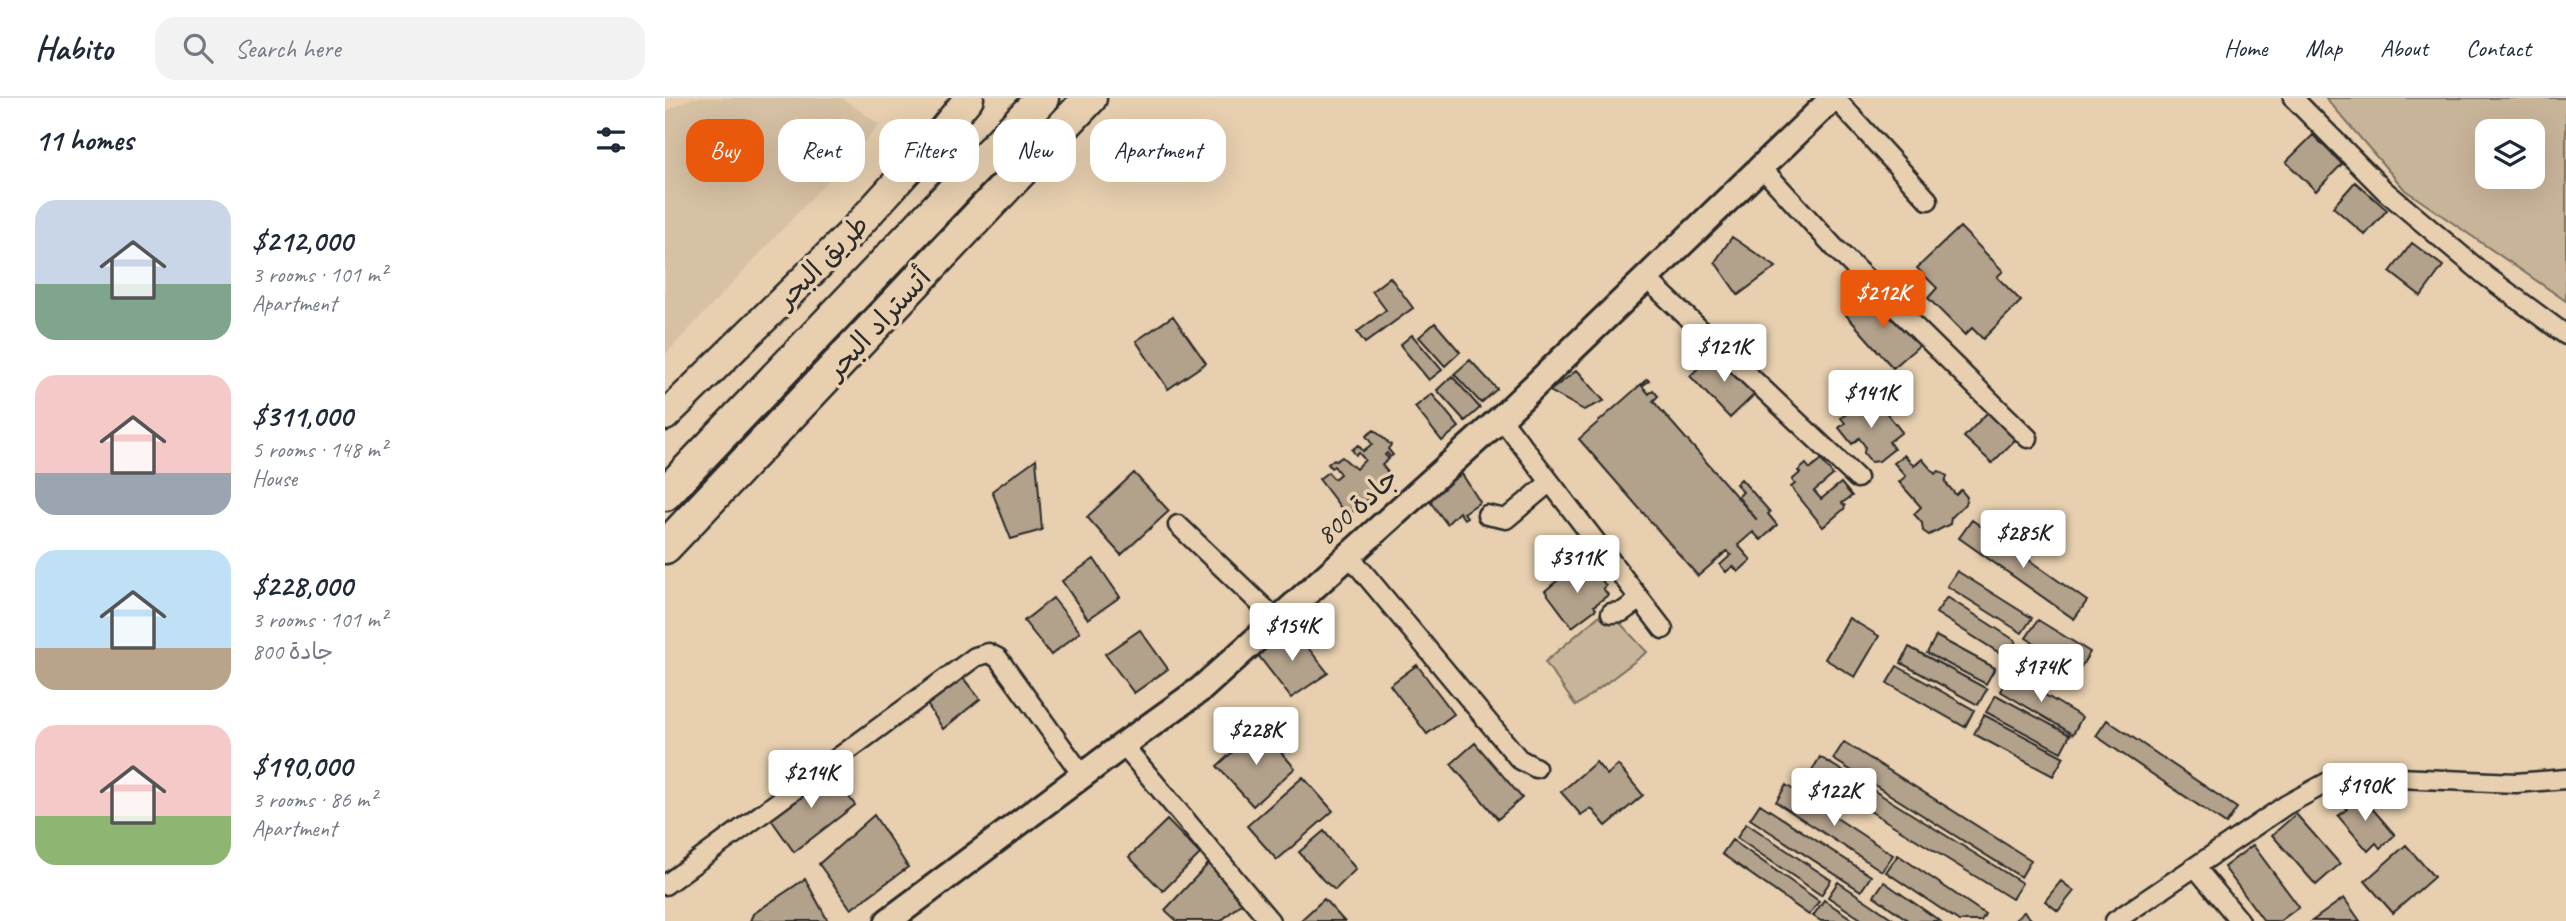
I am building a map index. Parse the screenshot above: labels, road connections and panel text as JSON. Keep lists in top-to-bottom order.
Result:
{
  "streets": {
    "highway": ["طريق البحر", "أتستراد البحر"],
    "main road": ["جادة 800"]
  },
  "page": {
    "header": "Habito",
    "search": "Search here",
    "nav": [
      "Home",
      "Map",
      "About",
      "Contact"
    ],
    "heading": "11 homes",
    "chip": [
      "Buy",
      "Rent",
      "Filters",
      "New",
      "Apartment"
    ],
    "list": [
      {
        "name": "$212,000",
        "note": "3 rooms · 101 m² · Apartment"
      },
      {
        "name": "$311,000",
        "note": "5 rooms · 148 m² · House"
      },
      {
        "name": "$228,000",
        "note": "3 rooms · 101 m² · جادة 800"
      },
      {
        "name": "$190,000",
        "note": "3 rooms · 86 m² · Apartment"
      }
    ],
    "price": [
      "$212K",
      "$121K",
      "$141K",
      "$285K",
      "$311K",
      "$154K",
      "$174K",
      "$228K",
      "$214K",
      "$190K",
      "$122K"
    ]
  }
}
